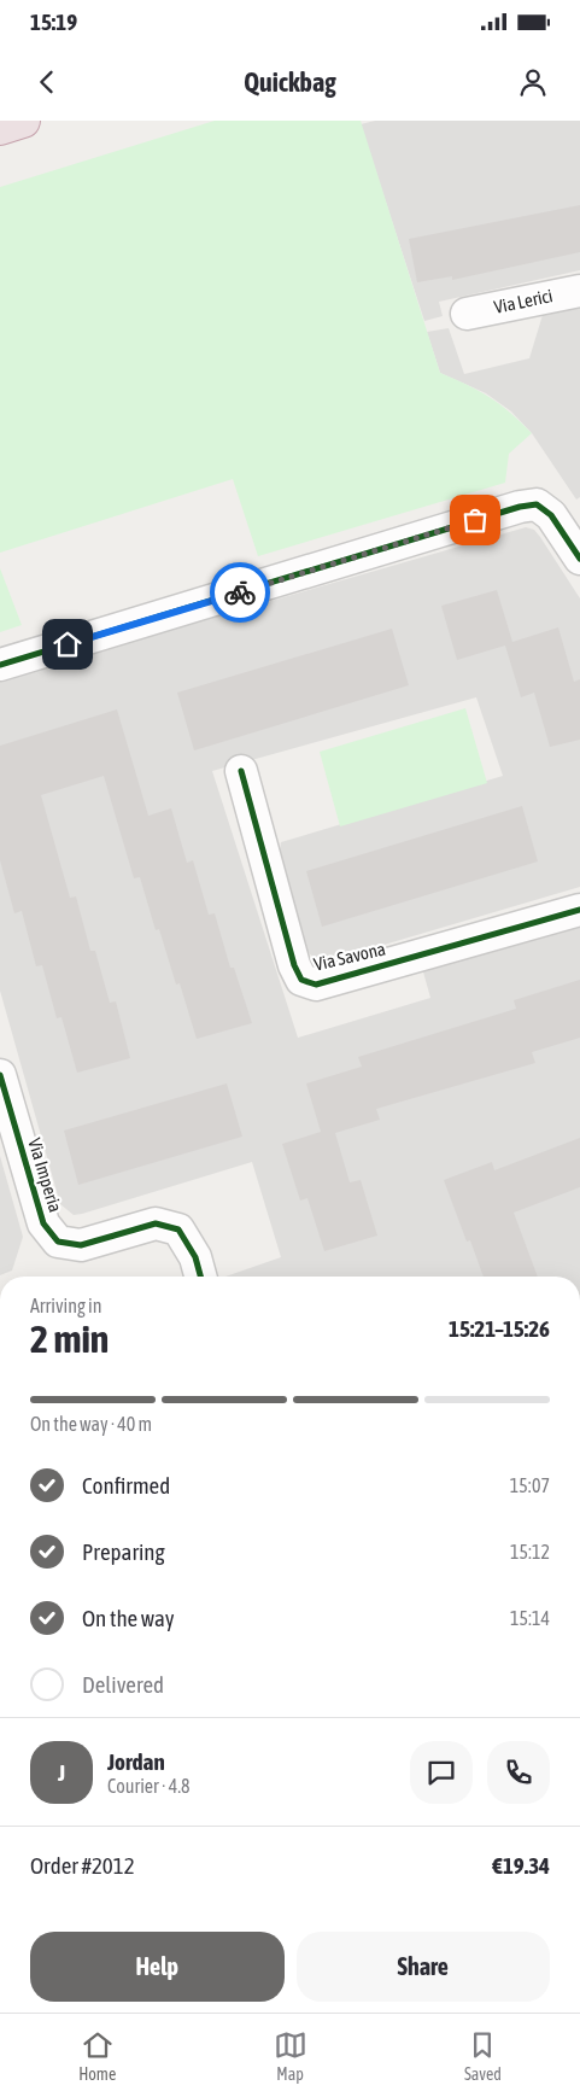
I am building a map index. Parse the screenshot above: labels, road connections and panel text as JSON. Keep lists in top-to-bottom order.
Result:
{
  "streets": {
    "street": ["Via Lerici", "Via Savona", "Via Imperia"]
  },
  "page": {
    "status": "15:19",
    "header": "Quickbag",
    "heading": ["2 min", "Arriving in", "15:21–15:26"],
    "panel": [
      "Jordan",
      "Courier · 4.8",
      "Order #2012",
      "€19.34"
    ],
    "bar": "On the way · 40 m",
    "list": [
      ["Confirmed", "15:07"],
      ["Preparing", "15:12"],
      ["On the way", "15:14"],
      "Delivered"
    ],
    "round": "J",
    "buttons": ["Help", "Share"],
    "tabs": ["Home", "Map", "Saved"]
  }
}
